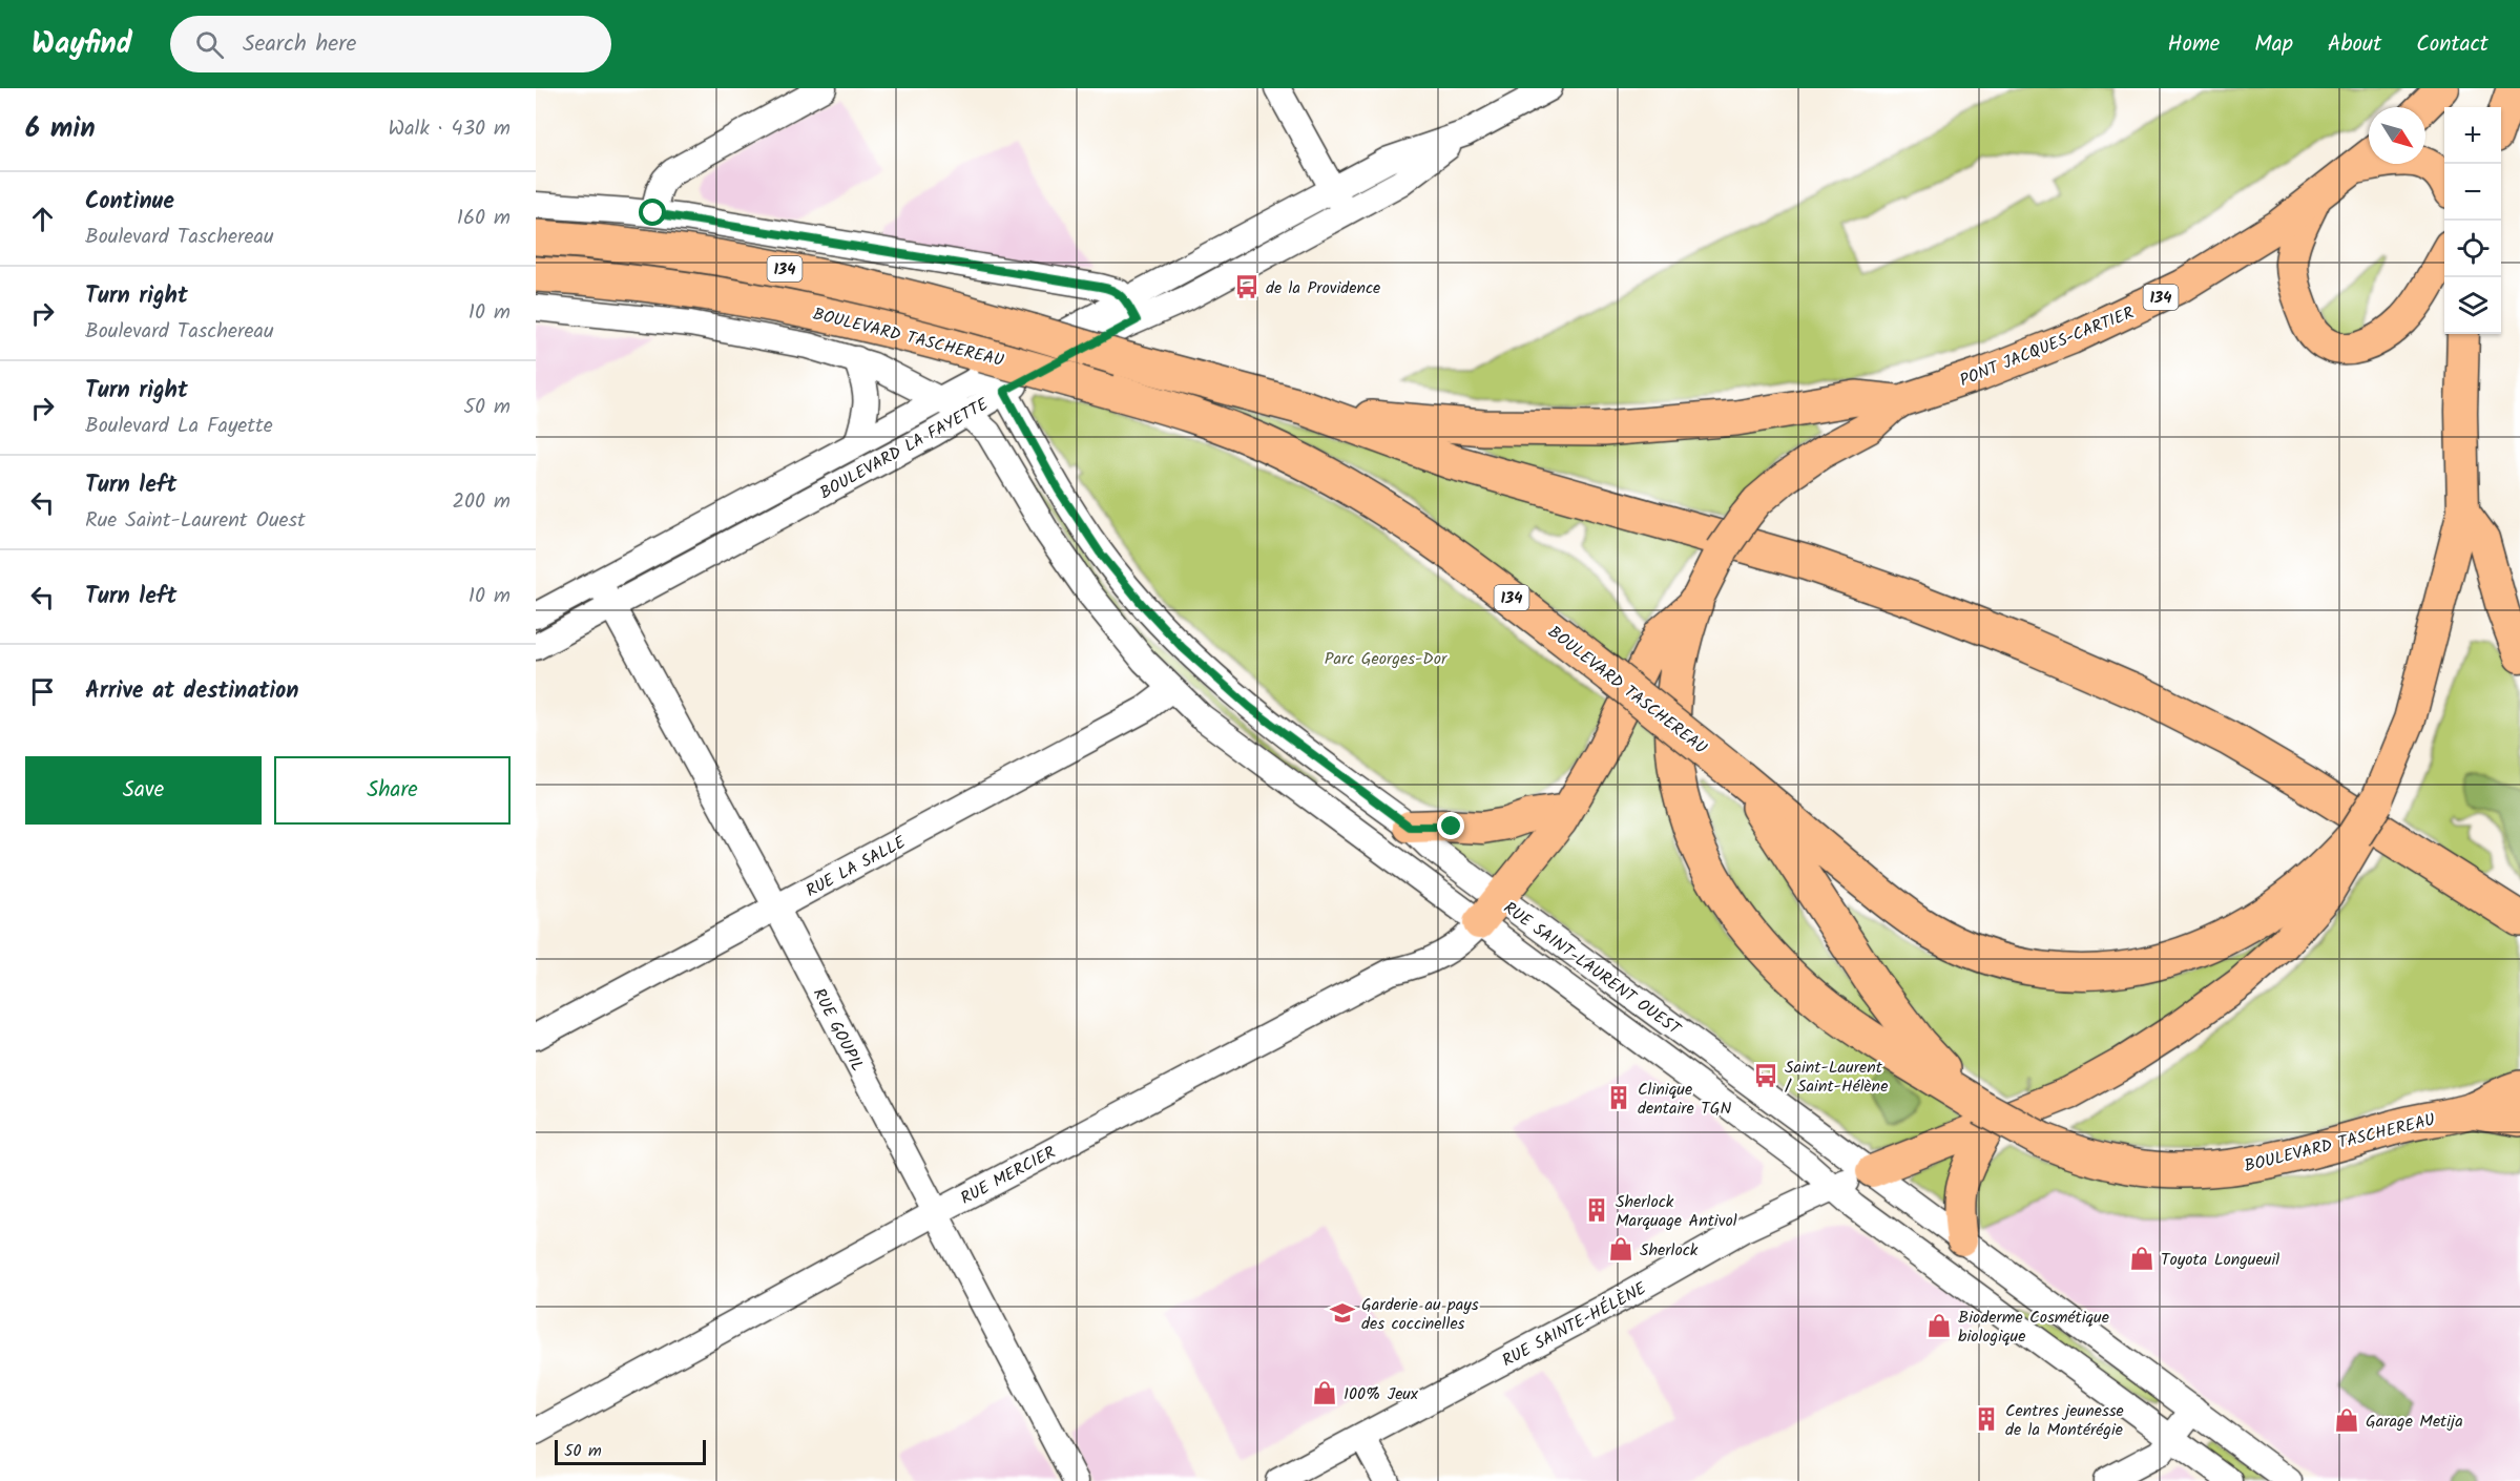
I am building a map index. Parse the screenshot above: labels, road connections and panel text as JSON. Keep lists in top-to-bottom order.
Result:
{
  "streets": {
    "highway": ["134", "BOULEVARD TASCHEREAU"],
    "main road": ["PONT JACQUES-CARTIER"],
    "street": [
      "BOULEVARD LA FAYETTE",
      "RUE LA SALLE",
      "RUE SAINT-LAURENT OUEST",
      "RUE GOUPIL",
      "RUE MERCIER",
      "RUE SAINTE-HÉLÈNE"
    ]
  },
  "crossings": [
    ["BOULEVARD TASCHEREAU", "BOULEVARD LA FAYETTE"],
    ["BOULEVARD TASCHEREAU", "RUE SAINT-LAURENT OUEST"],
    ["BOULEVARD LA FAYETTE", "RUE SAINT-LAURENT OUEST"],
    ["BOULEVARD LA FAYETTE", "RUE GOUPIL"],
    ["RUE LA SALLE", "RUE SAINT-LAURENT OUEST"],
    ["RUE LA SALLE", "RUE GOUPIL"],
    ["RUE SAINT-LAURENT OUEST", "RUE MERCIER"],
    ["RUE SAINT-LAURENT OUEST", "RUE SAINTE-HÉLÈNE"],
    ["RUE GOUPIL", "RUE MERCIER"]
  ],
  "parks": ["Parc Georges-Dor"],
  "places": {
    "bus stop": ["de la Providence", "Saint-Laurent / Saint-Hélène"],
    "building": ["Clinique dentaire TGN", "Sherlock Marquage Antivol", "Centres jeunesse de la Montérégie"],
    "shop": [
      "Sherlock",
      "Toyota Longueuil",
      "Bioderme Cosmétique biologique",
      "100% Jeux",
      "Garage Metija"
    ],
    "school or university": ["Garderie au pays des coccinelles"]
  },
  "scale_bar": "50 m",
  "north": "bottom right",
  "page": {
    "header": "Wayfind",
    "search": "Search here",
    "nav": [
      "Home",
      "Map",
      "About",
      "Contact"
    ],
    "heading": ["6 min", "Walk · 430 m"],
    "map_buttons": ["+", "−"],
    "list": [
      ["Continue", "Boulevard Taschereau", "160 m"],
      ["Turn right", "Boulevard Taschereau", "10 m"],
      ["Turn right", "Boulevard La Fayette", "50 m"],
      ["Turn left", "Rue Saint-Laurent Ouest", "200 m"],
      ["Turn left", "10 m"],
      "Arrive at destination"
    ],
    "buttons": ["Save", "Share"],
    "scale": "50 m"
  }
}
